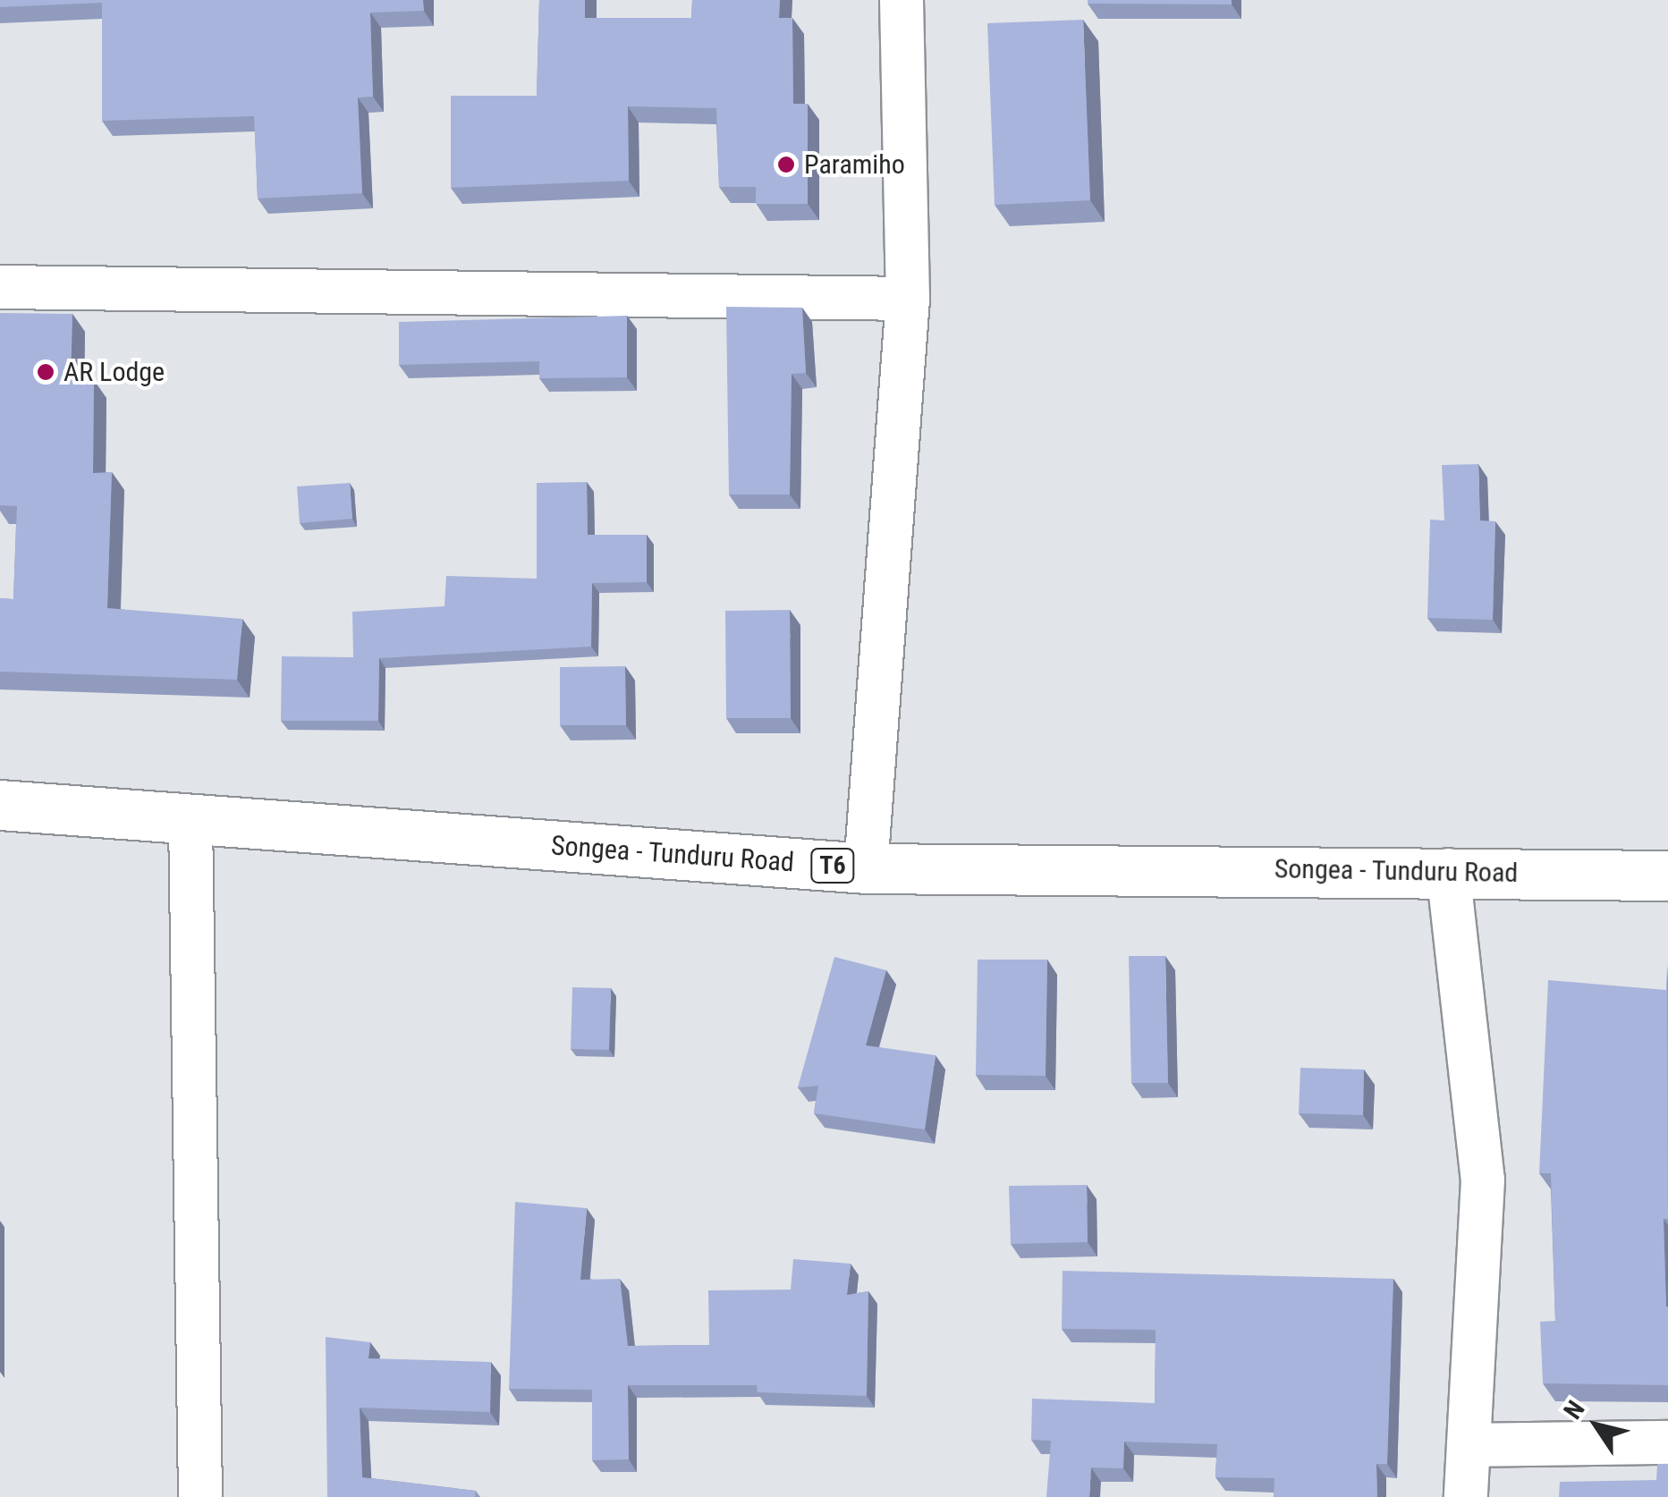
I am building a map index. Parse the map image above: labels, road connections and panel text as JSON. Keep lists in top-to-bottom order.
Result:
{
  "streets": {
    "highway": ["Songea - Tunduru Road", "T6"]
  },
  "places": ["Paramiho", "AR Lodge"],
  "north": "top left"
}
